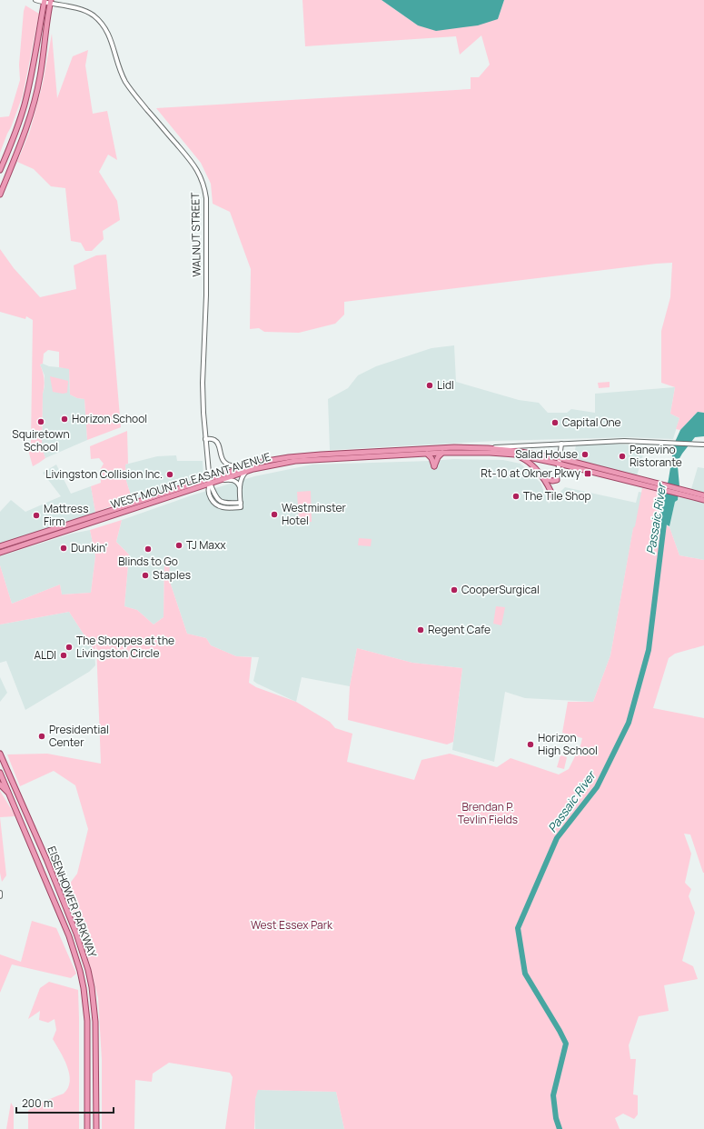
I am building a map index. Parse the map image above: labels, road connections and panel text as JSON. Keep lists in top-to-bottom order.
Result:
{
  "streets": {
    "main road": ["WEST MOUNT PLEASANT AVENUE", "EISENHOWER PARKWAY"],
    "street": ["WALNUT STREET"]
  },
  "crossings": [
    ["WALNUT STREET", "WEST MOUNT PLEASANT AVENUE"]
  ],
  "water": ["Passaic River"],
  "parks": ["Brendan P. Tevlin Fields", "West Essex Park"],
  "places": {
    "other": [
      "Lidl",
      "Horizon School",
      "Squiretown School",
      "Capital One",
      "Salad House",
      "Panevino Ristorante",
      "Livingston Collision Inc.",
      "The Tile Shop",
      "Westminster Hotel",
      "Mattress Firm",
      "TJ Maxx",
      "Dunkin'",
      "Blinds to Go",
      "Staples",
      "CooperSurgical",
      "Regent Cafe",
      "The Shoppes at the Livingston Circle",
      "ALDI",
      "Presidential Center",
      "Horizon High School"
    ],
    "transit": ["Rt-10 at Okner Pkwy"]
  },
  "scale_bar": "200 m"
}
